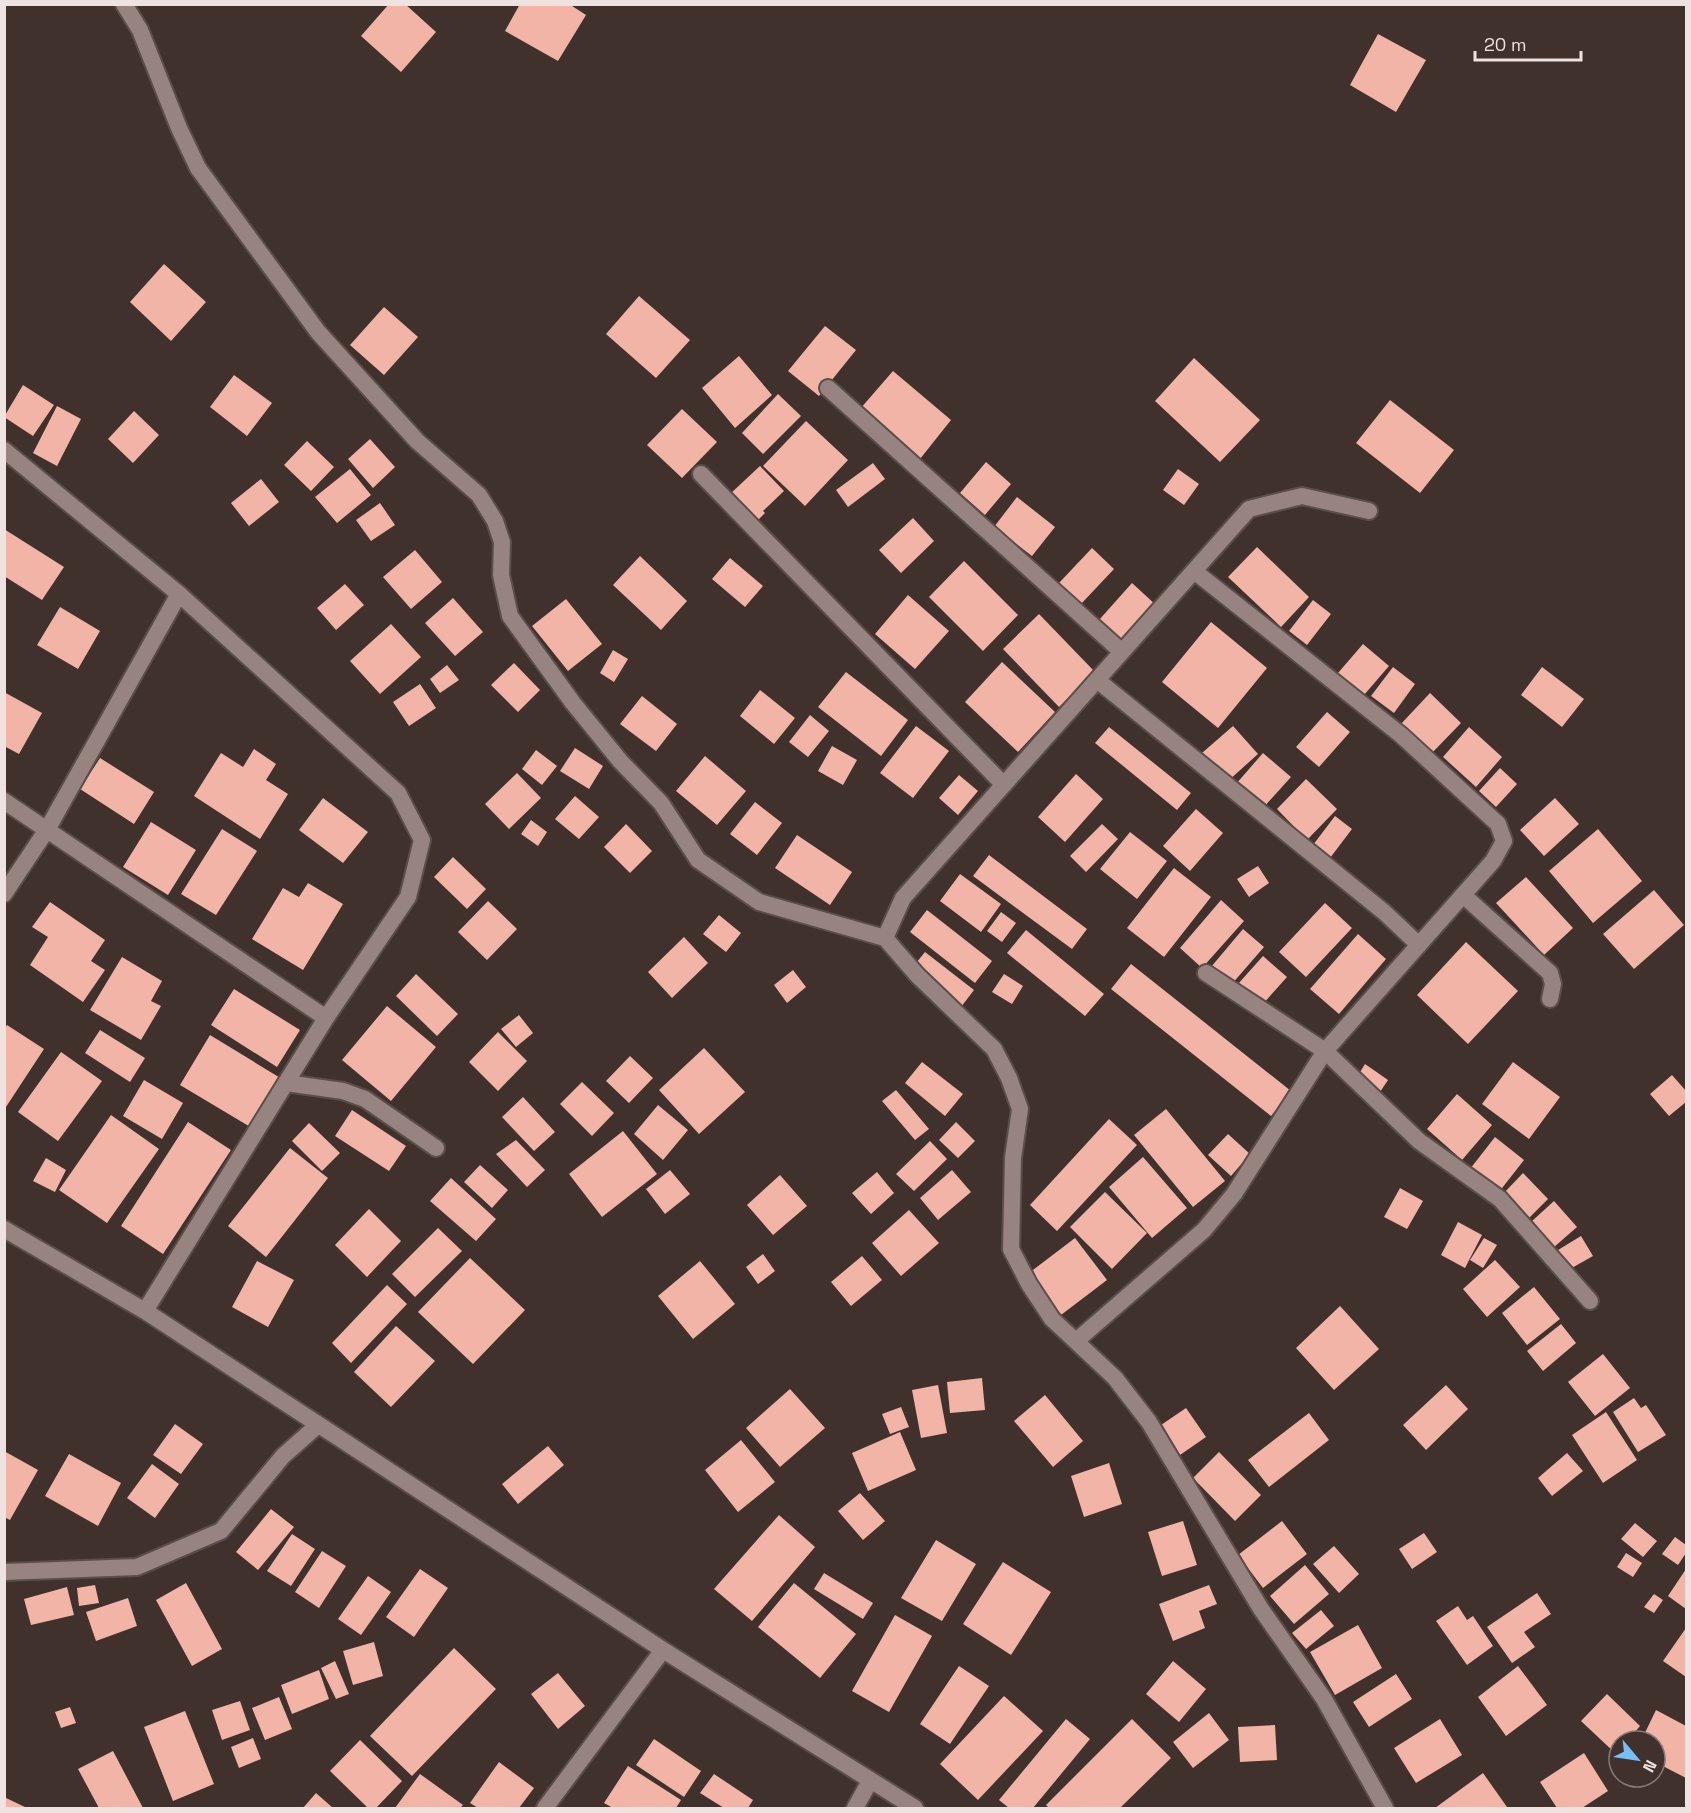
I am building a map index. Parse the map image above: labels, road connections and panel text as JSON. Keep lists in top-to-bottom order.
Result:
{
  "scale_bar": "20 m",
  "north": "bottom right"
}
